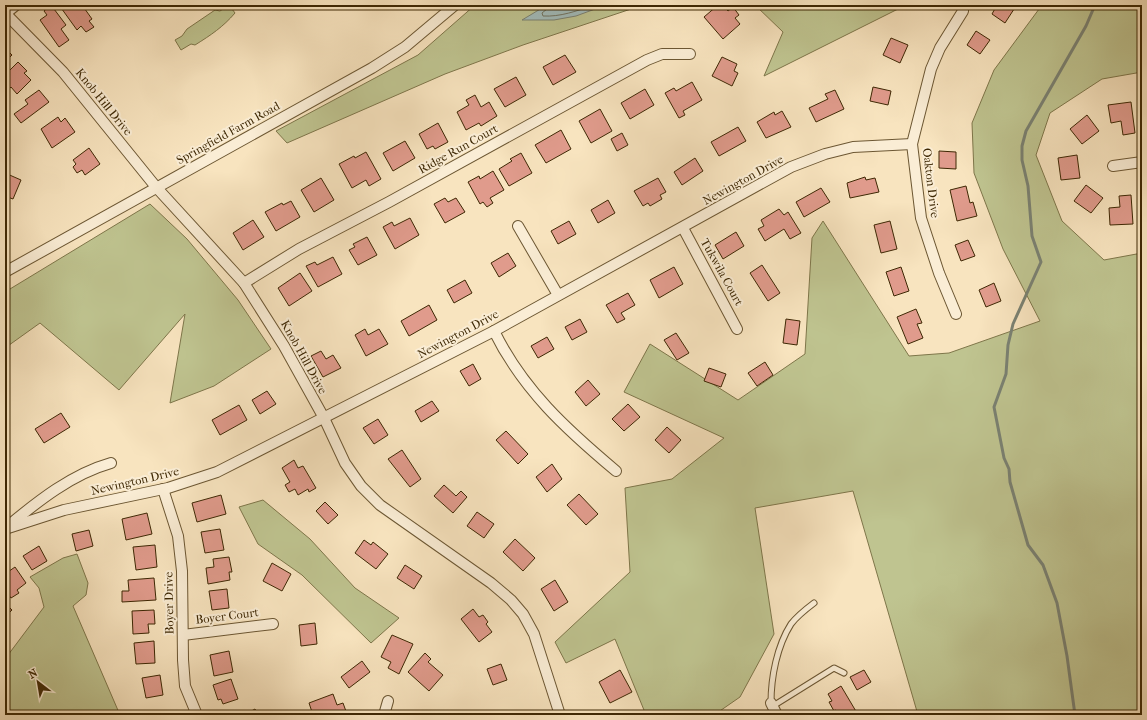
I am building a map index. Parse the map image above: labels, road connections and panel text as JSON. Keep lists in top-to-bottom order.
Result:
{
  "streets": {
    "street": [
      "Knob Hill Drive",
      "Springfield Farm Road",
      "Ridge Run Court",
      "Newington Drive",
      "Oakton Drive",
      "Tukwila Court",
      "Boyer Drive",
      "Boyer Court"
    ]
  },
  "crossings": [
    ["Knob Hill Drive", "Springfield Farm Road"],
    ["Knob Hill Drive", "Ridge Run Court"],
    ["Knob Hill Drive", "Newington Drive"],
    ["Newington Drive", "Oakton Drive"],
    ["Newington Drive", "Tukwila Court"],
    ["Newington Drive", "Boyer Drive"],
    ["Boyer Drive", "Boyer Court"]
  ],
  "north": "top left"
}
